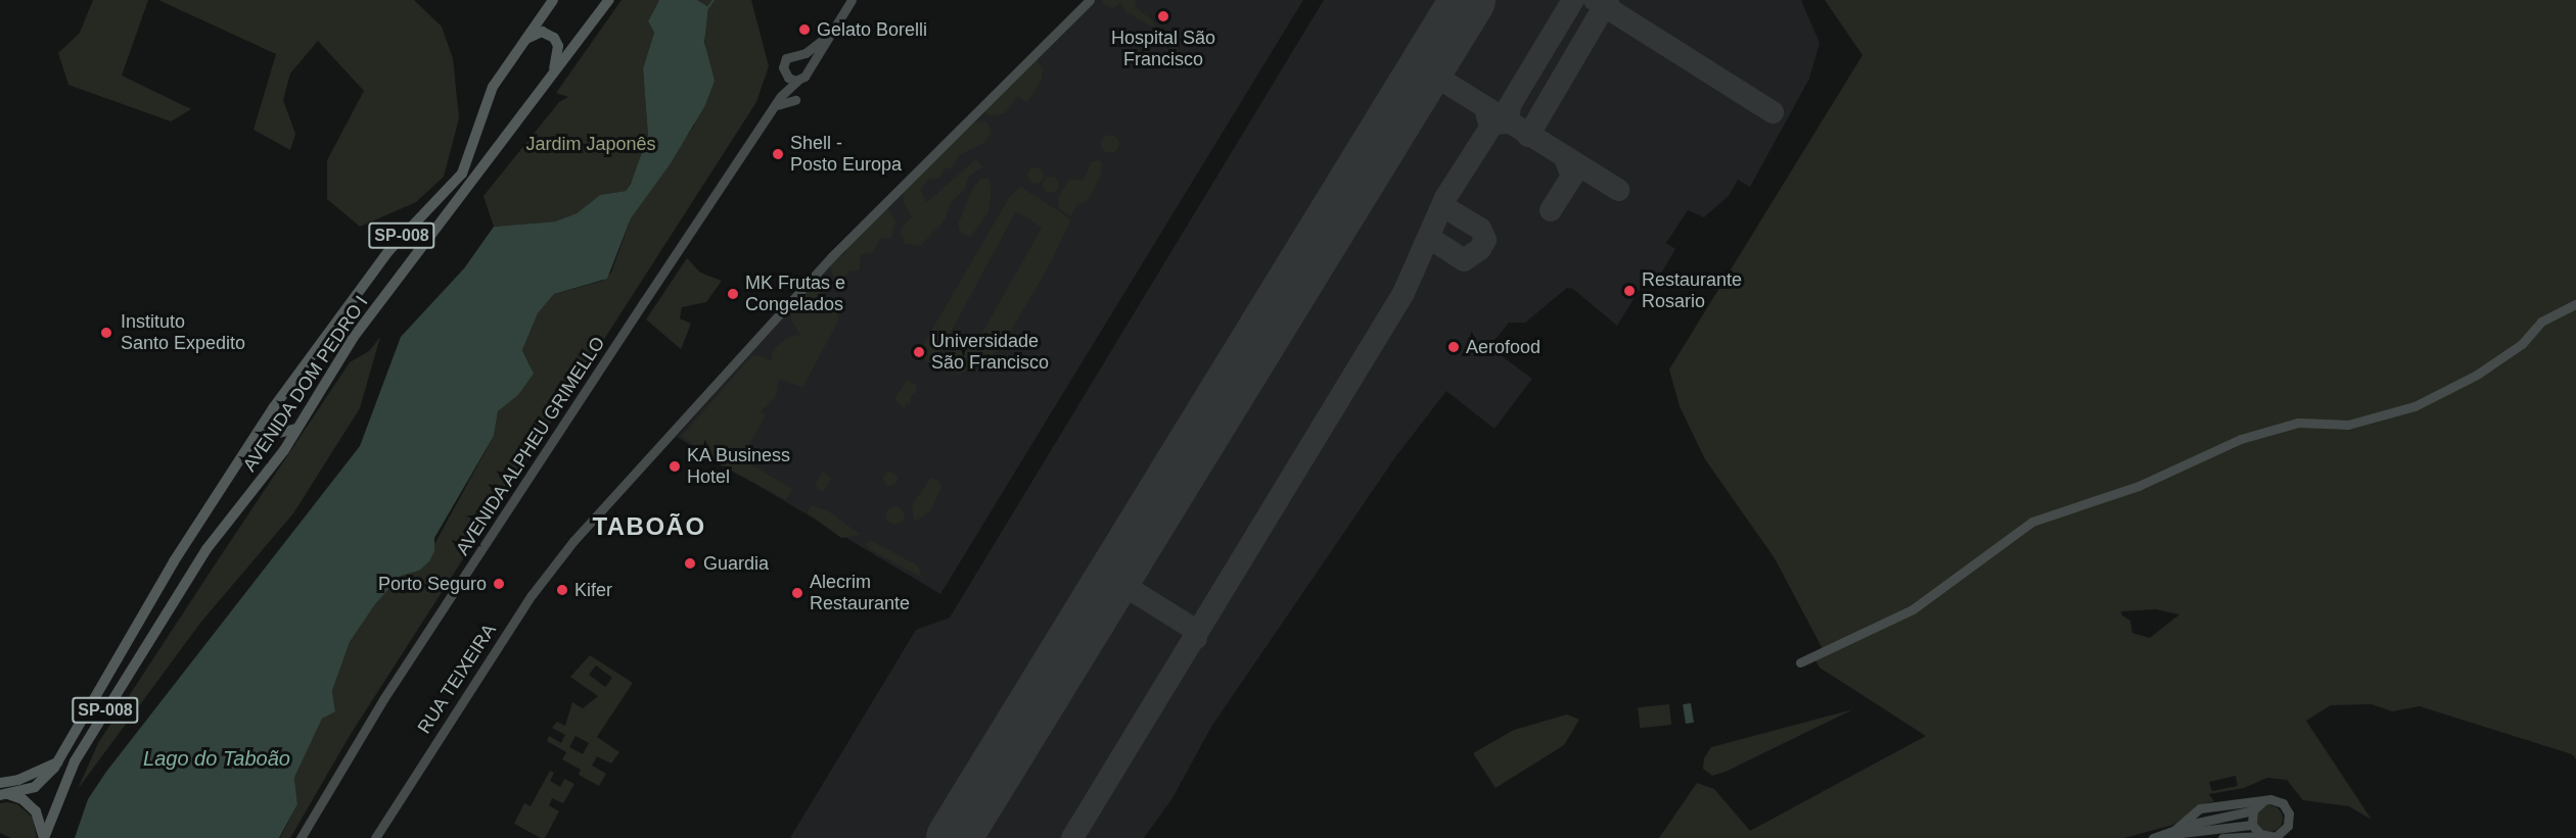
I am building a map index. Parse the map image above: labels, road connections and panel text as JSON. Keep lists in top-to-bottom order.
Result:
{
  "streets": {
    "main road": ["SP-008", "AVENIDA DOM PEDRO I"],
    "street": ["AVENIDA ALPHEU GRIMELLO", "RUA TEIXEIRA"]
  },
  "districts": ["TABOÃO"],
  "water": ["Lago do Taboão"],
  "parks": ["Jardim Japonês"],
  "places": [
    "Hospital São Francisco",
    "Gelato Borelli",
    "Shell - Posto Europa",
    "Restaurante Rosario",
    "MK Frutas e Congelados",
    "Instituto Santo Expedito",
    "Aerofood",
    "Universidade São Francisco",
    "KA Business Hotel",
    "Guardia",
    "Porto Seguro",
    "Kifer",
    "Alecrim Restaurante"
  ]
}
